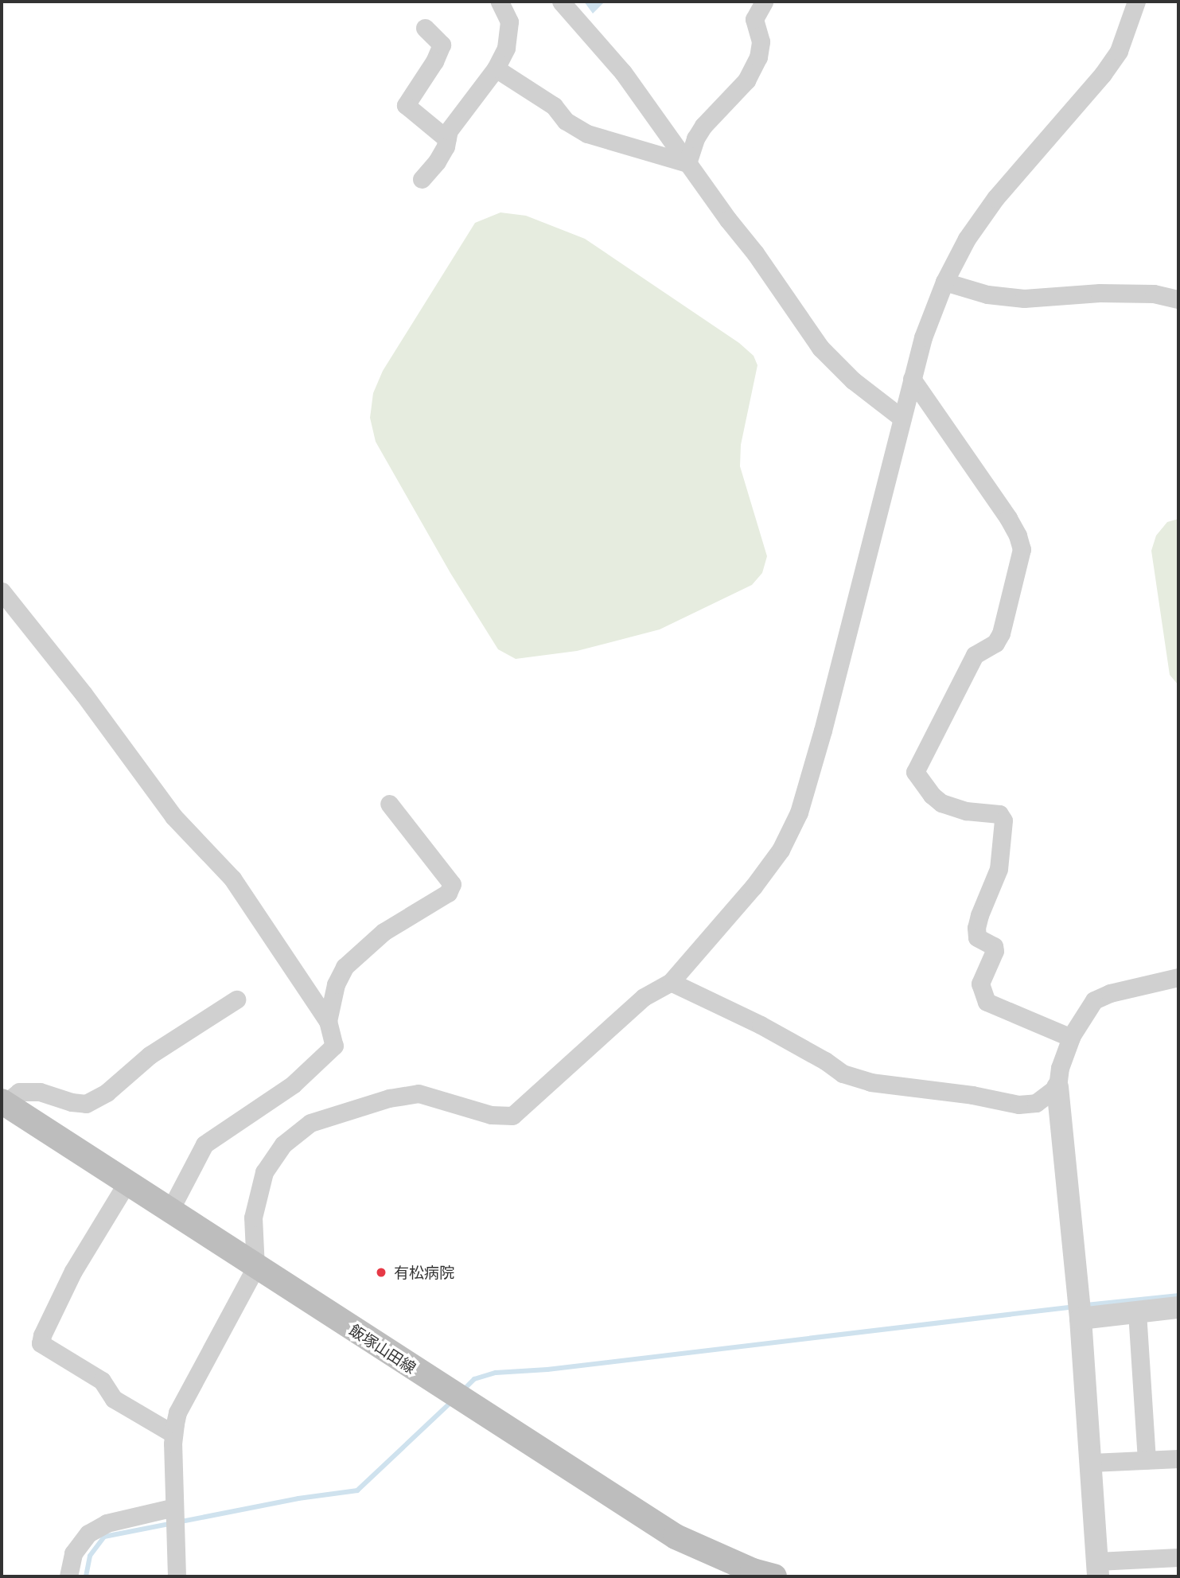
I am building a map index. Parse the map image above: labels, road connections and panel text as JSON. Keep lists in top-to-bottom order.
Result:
{
  "streets": {
    "main road": ["飯塚山田線"]
  },
  "places": ["有松病院"]
}
